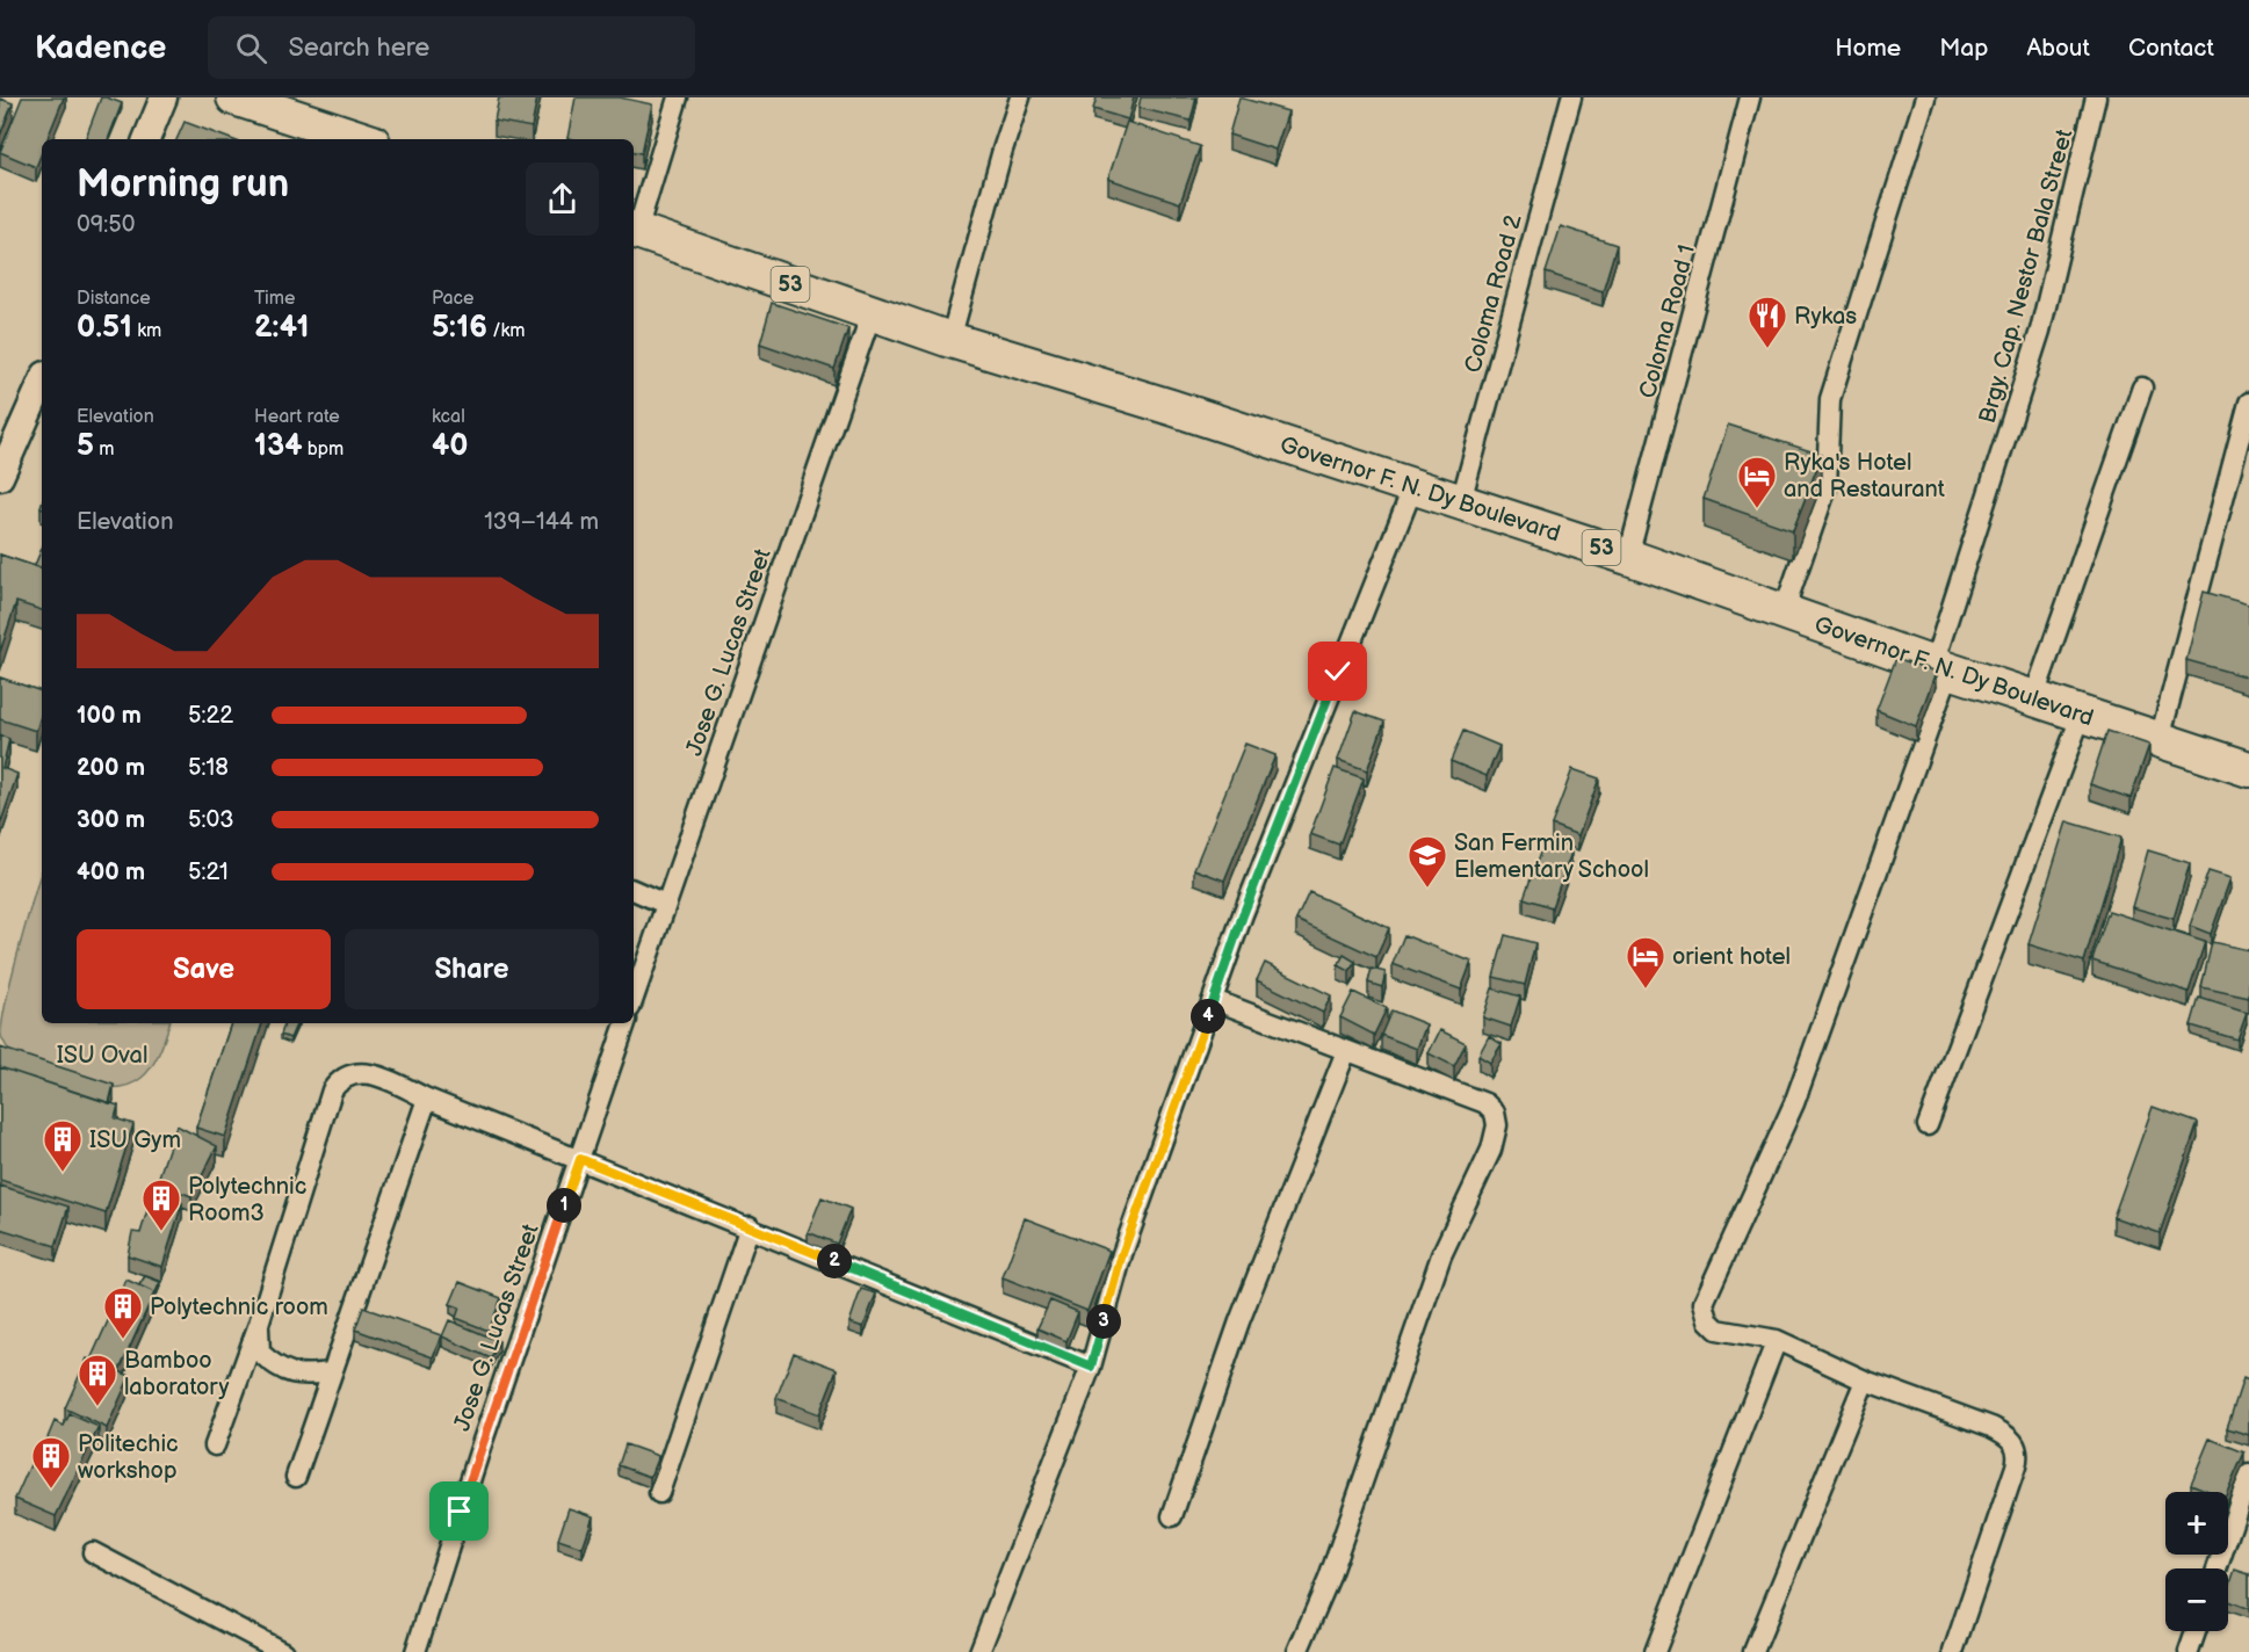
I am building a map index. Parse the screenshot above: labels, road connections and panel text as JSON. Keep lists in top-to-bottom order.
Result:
{
  "streets": {
    "highway": ["53", "Governor F. N. Dy Boulevard"],
    "street": [
      "Brgy. Cap. Nestor Bala Street",
      "Coloma Road 2",
      "Coloma Road 1",
      "Jose G. Lucas Street"
    ]
  },
  "crossings": [
    ["Brgy. Cap. Nestor Bala Street", "Governor F. N. Dy Boulevard"],
    ["Coloma Road 2", "Governor F. N. Dy Boulevard"],
    ["Coloma Road 1", "Governor F. N. Dy Boulevard"],
    ["Governor F. N. Dy Boulevard", "Jose G. Lucas Street"]
  ],
  "parks": ["ISU Oval"],
  "places": {
    "restaurant": ["Rykas"],
    "hotel": ["Ryka's Hotel and Restaurant", "orient hotel"],
    "school or university": ["San Fermin Elementary School"],
    "building": [
      "ISU Gym",
      "Polytechnic Room3",
      "Polytechnic room",
      "Bamboo laboratory",
      "Politechic workshop"
    ]
  },
  "page": {
    "header": "Kadence",
    "search": "Search here",
    "nav": [
      "Home",
      "Map",
      "About",
      "Contact"
    ],
    "heading": ["Morning run", "09:50"],
    "stats": [
      ["Distance", "0.51 km"],
      ["Time", "2:41"],
      ["Pace", "5:16 /km"],
      ["Elevation", "5 m"],
      ["Heart rate", "134 bpm"],
      ["kcal", "40"]
    ],
    "chart": ["Elevation", "139–144 m"],
    "list": [
      {
        "name": "100 m",
        "note": "5:22"
      },
      {
        "name": "200 m",
        "note": "5:18"
      },
      {
        "name": "300 m",
        "note": "5:03"
      },
      {
        "name": "400 m",
        "note": "5:21"
      }
    ],
    "buttons": ["Save", "Share"],
    "pins": [
      "4",
      "1",
      "2",
      "3"
    ],
    "map_buttons": ["+", "−"]
  }
}
